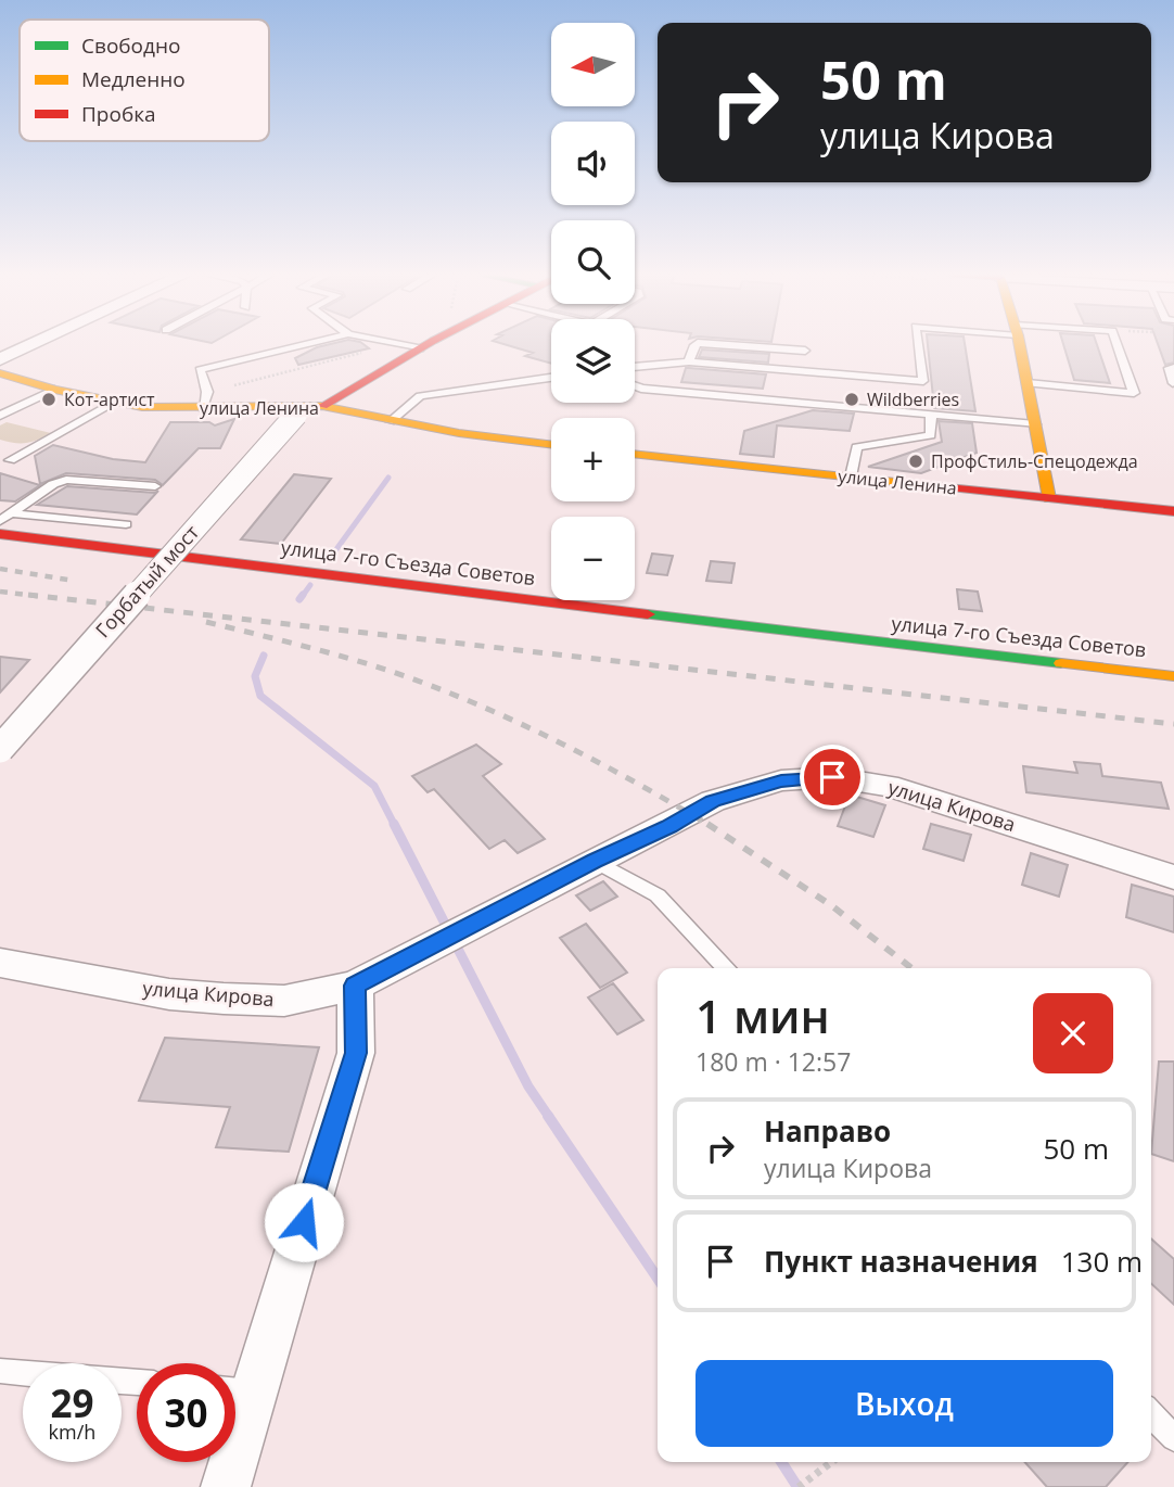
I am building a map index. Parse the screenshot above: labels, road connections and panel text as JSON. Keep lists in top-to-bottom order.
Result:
{
  "streets": {
    "street": [
      "улица Ленина",
      "улица 7-го Съезда Советов",
      "Горбатый мост",
      "улица Кирова"
    ]
  },
  "places": ["Кот-артист", "Wildberries", "ПрофСтиль-Спецодежда"],
  "legend": ["Свободно", "Медленно", "Пробка"],
  "north": "left",
  "page": {
    "map_buttons": ["+", "−"],
    "turn": ["50 m", "улица Кирова"],
    "heading": ["1 мин", "180 m · 12:57"],
    "list": [
      {
        "name": "Направо",
        "note": "улица Кирова",
        "value": "50 m"
      },
      {
        "name": "Пункт назначения",
        "value": "130 m"
      }
    ],
    "buttons": "Выход",
    "speed": "29 km/h",
    "limit": "30"
  }
}
